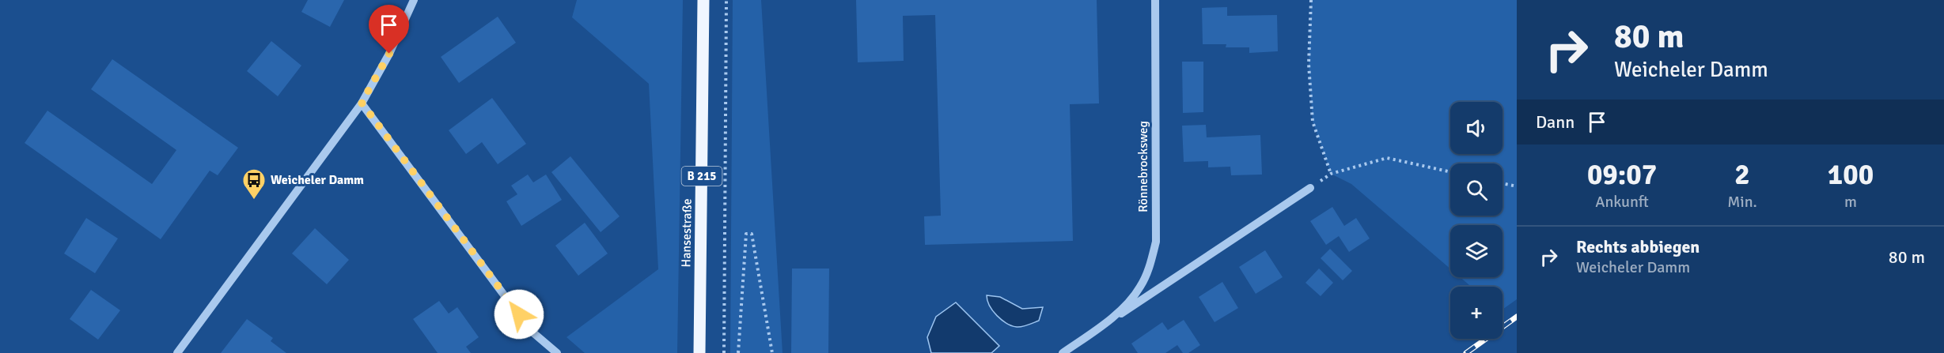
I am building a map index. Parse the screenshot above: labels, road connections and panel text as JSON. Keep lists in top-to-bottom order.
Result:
{
  "streets": {
    "main road": ["B 215", "Hansestraße"],
    "street": ["Rönnebrocksweg"]
  },
  "places": {
    "bus stop": ["Weicheler Damm"]
  },
  "page": {
    "turn": ["80 m", "Weicheler Damm"],
    "then": "Dann",
    "map_buttons": "+",
    "eta": [
      "09:07",
      "Ankunft",
      "2",
      "Min.",
      "100",
      "m"
    ],
    "list": [
      {
        "name": "Rechts abbiegen",
        "note": "Weicheler Damm",
        "value": "80 m"
      }
    ]
  }
}
